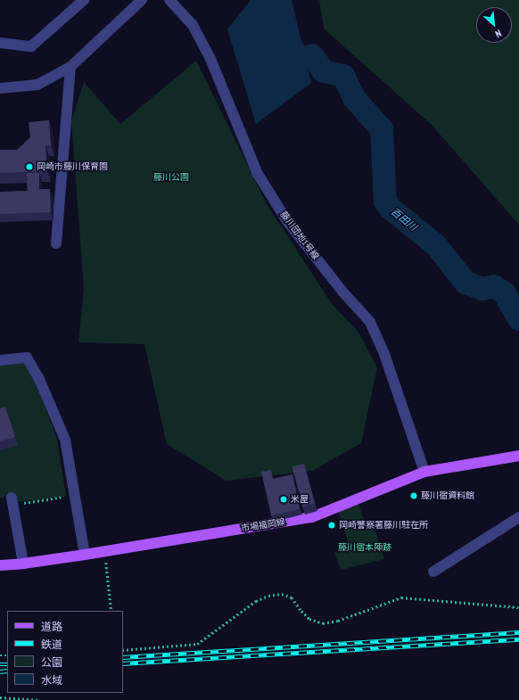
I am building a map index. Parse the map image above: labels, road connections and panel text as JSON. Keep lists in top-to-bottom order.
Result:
{
  "streets": {
    "main road": ["市場福岡線"],
    "street": ["藤川団地1号線"]
  },
  "crossings": [
    ["藤川団地1号線", "市場福岡線"]
  ],
  "water": ["百田川"],
  "parks": ["藤川公園", "藤川宿本陣跡"],
  "places": [
    "岡崎市藤川保育園",
    "藤川宿資料館",
    "米屋",
    "岡崎警察署藤川駐在所"
  ],
  "legend": [
    "道路",
    "鉄道",
    "公園",
    "水域"
  ],
  "north": "bottom right"
}
